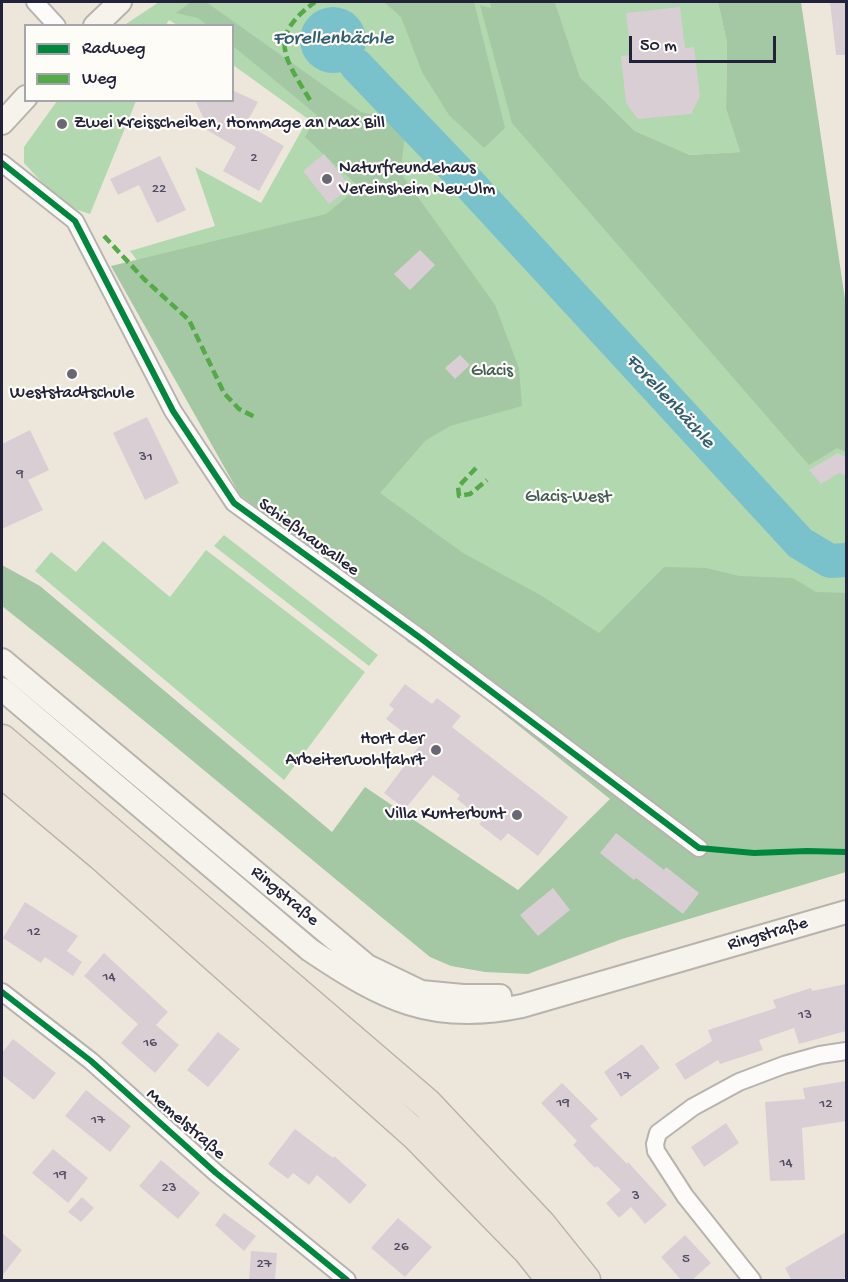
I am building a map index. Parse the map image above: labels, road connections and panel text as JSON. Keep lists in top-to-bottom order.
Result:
{
  "streets": {
    "main road": ["Ringstraße"],
    "street": ["Schießhausallee", "Memelstraße"]
  },
  "water": ["Forellenbächle"],
  "parks": ["Glacis", "Glacis-West"],
  "places": [
    "Zwei Kreisscheiben, Hommage an Max Bill",
    "Naturfreundehaus Vereinsheim Neu-Ulm",
    "Weststadtschule",
    "Hort der Arbeiterwohlfahrt",
    "Villa Kunterbunt"
  ],
  "house_numbers": [
    "2",
    "22",
    "31",
    "9",
    "12",
    "14",
    "13",
    "16",
    "17",
    "19",
    "12",
    "17",
    "14",
    "19",
    "23",
    "3",
    "26",
    "5",
    "27"
  ],
  "legend": ["Radweg", "Weg"],
  "scale_bar": "50 m"
}
